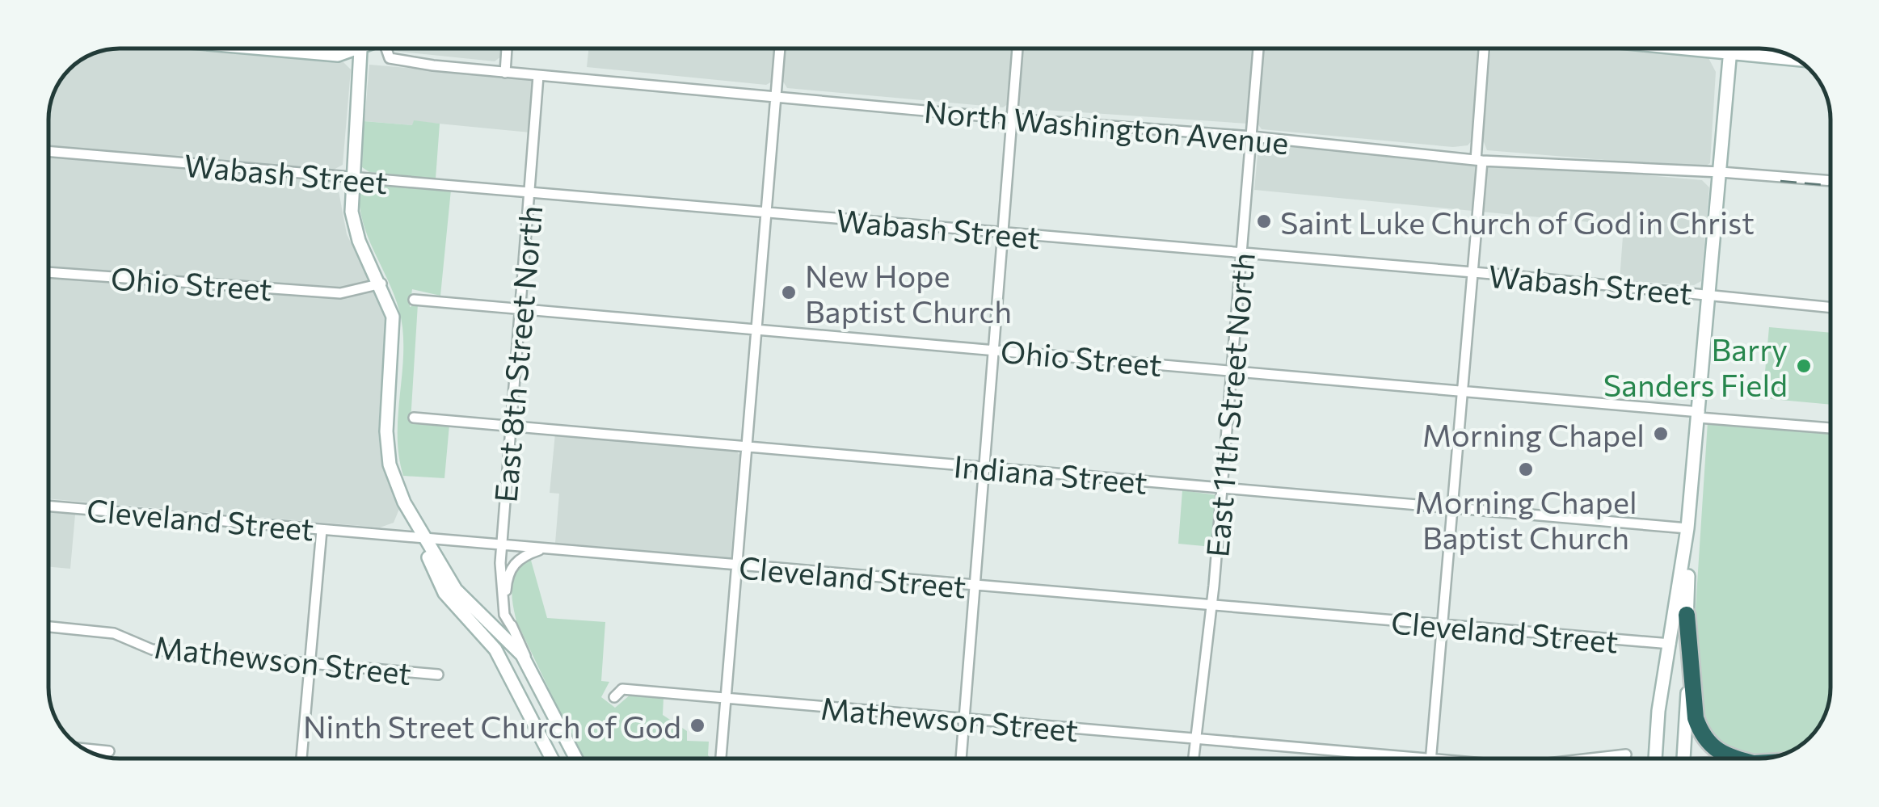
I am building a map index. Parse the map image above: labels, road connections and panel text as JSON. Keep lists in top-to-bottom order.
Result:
{
  "streets": {
    "street": [
      "North Washington Avenue",
      "Wabash Street",
      "Ohio Street",
      "East 8th Street North",
      "East 11th Street North",
      "Indiana Street",
      "Cleveland Street",
      "Mathewson Street"
    ]
  },
  "crossings": [
    ["North Washington Avenue", "East 8th Street North"],
    ["North Washington Avenue", "East 11th Street North"],
    ["Wabash Street", "East 8th Street North"],
    ["Wabash Street", "East 11th Street North"],
    ["Ohio Street", "East 8th Street North"],
    ["Ohio Street", "East 11th Street North"],
    ["East 8th Street North", "Indiana Street"],
    ["East 8th Street North", "Cleveland Street"],
    ["East 11th Street North", "Indiana Street"],
    ["East 11th Street North", "Cleveland Street"],
    ["East 11th Street North", "Mathewson Street"]
  ],
  "places": [
    "Saint Luke Church of God in Christ",
    "New Hope Baptist Church",
    "Barry Sanders Field",
    "Morning Chapel",
    "Morning Chapel Baptist Church",
    "Ninth Street Church of God"
  ]
}
